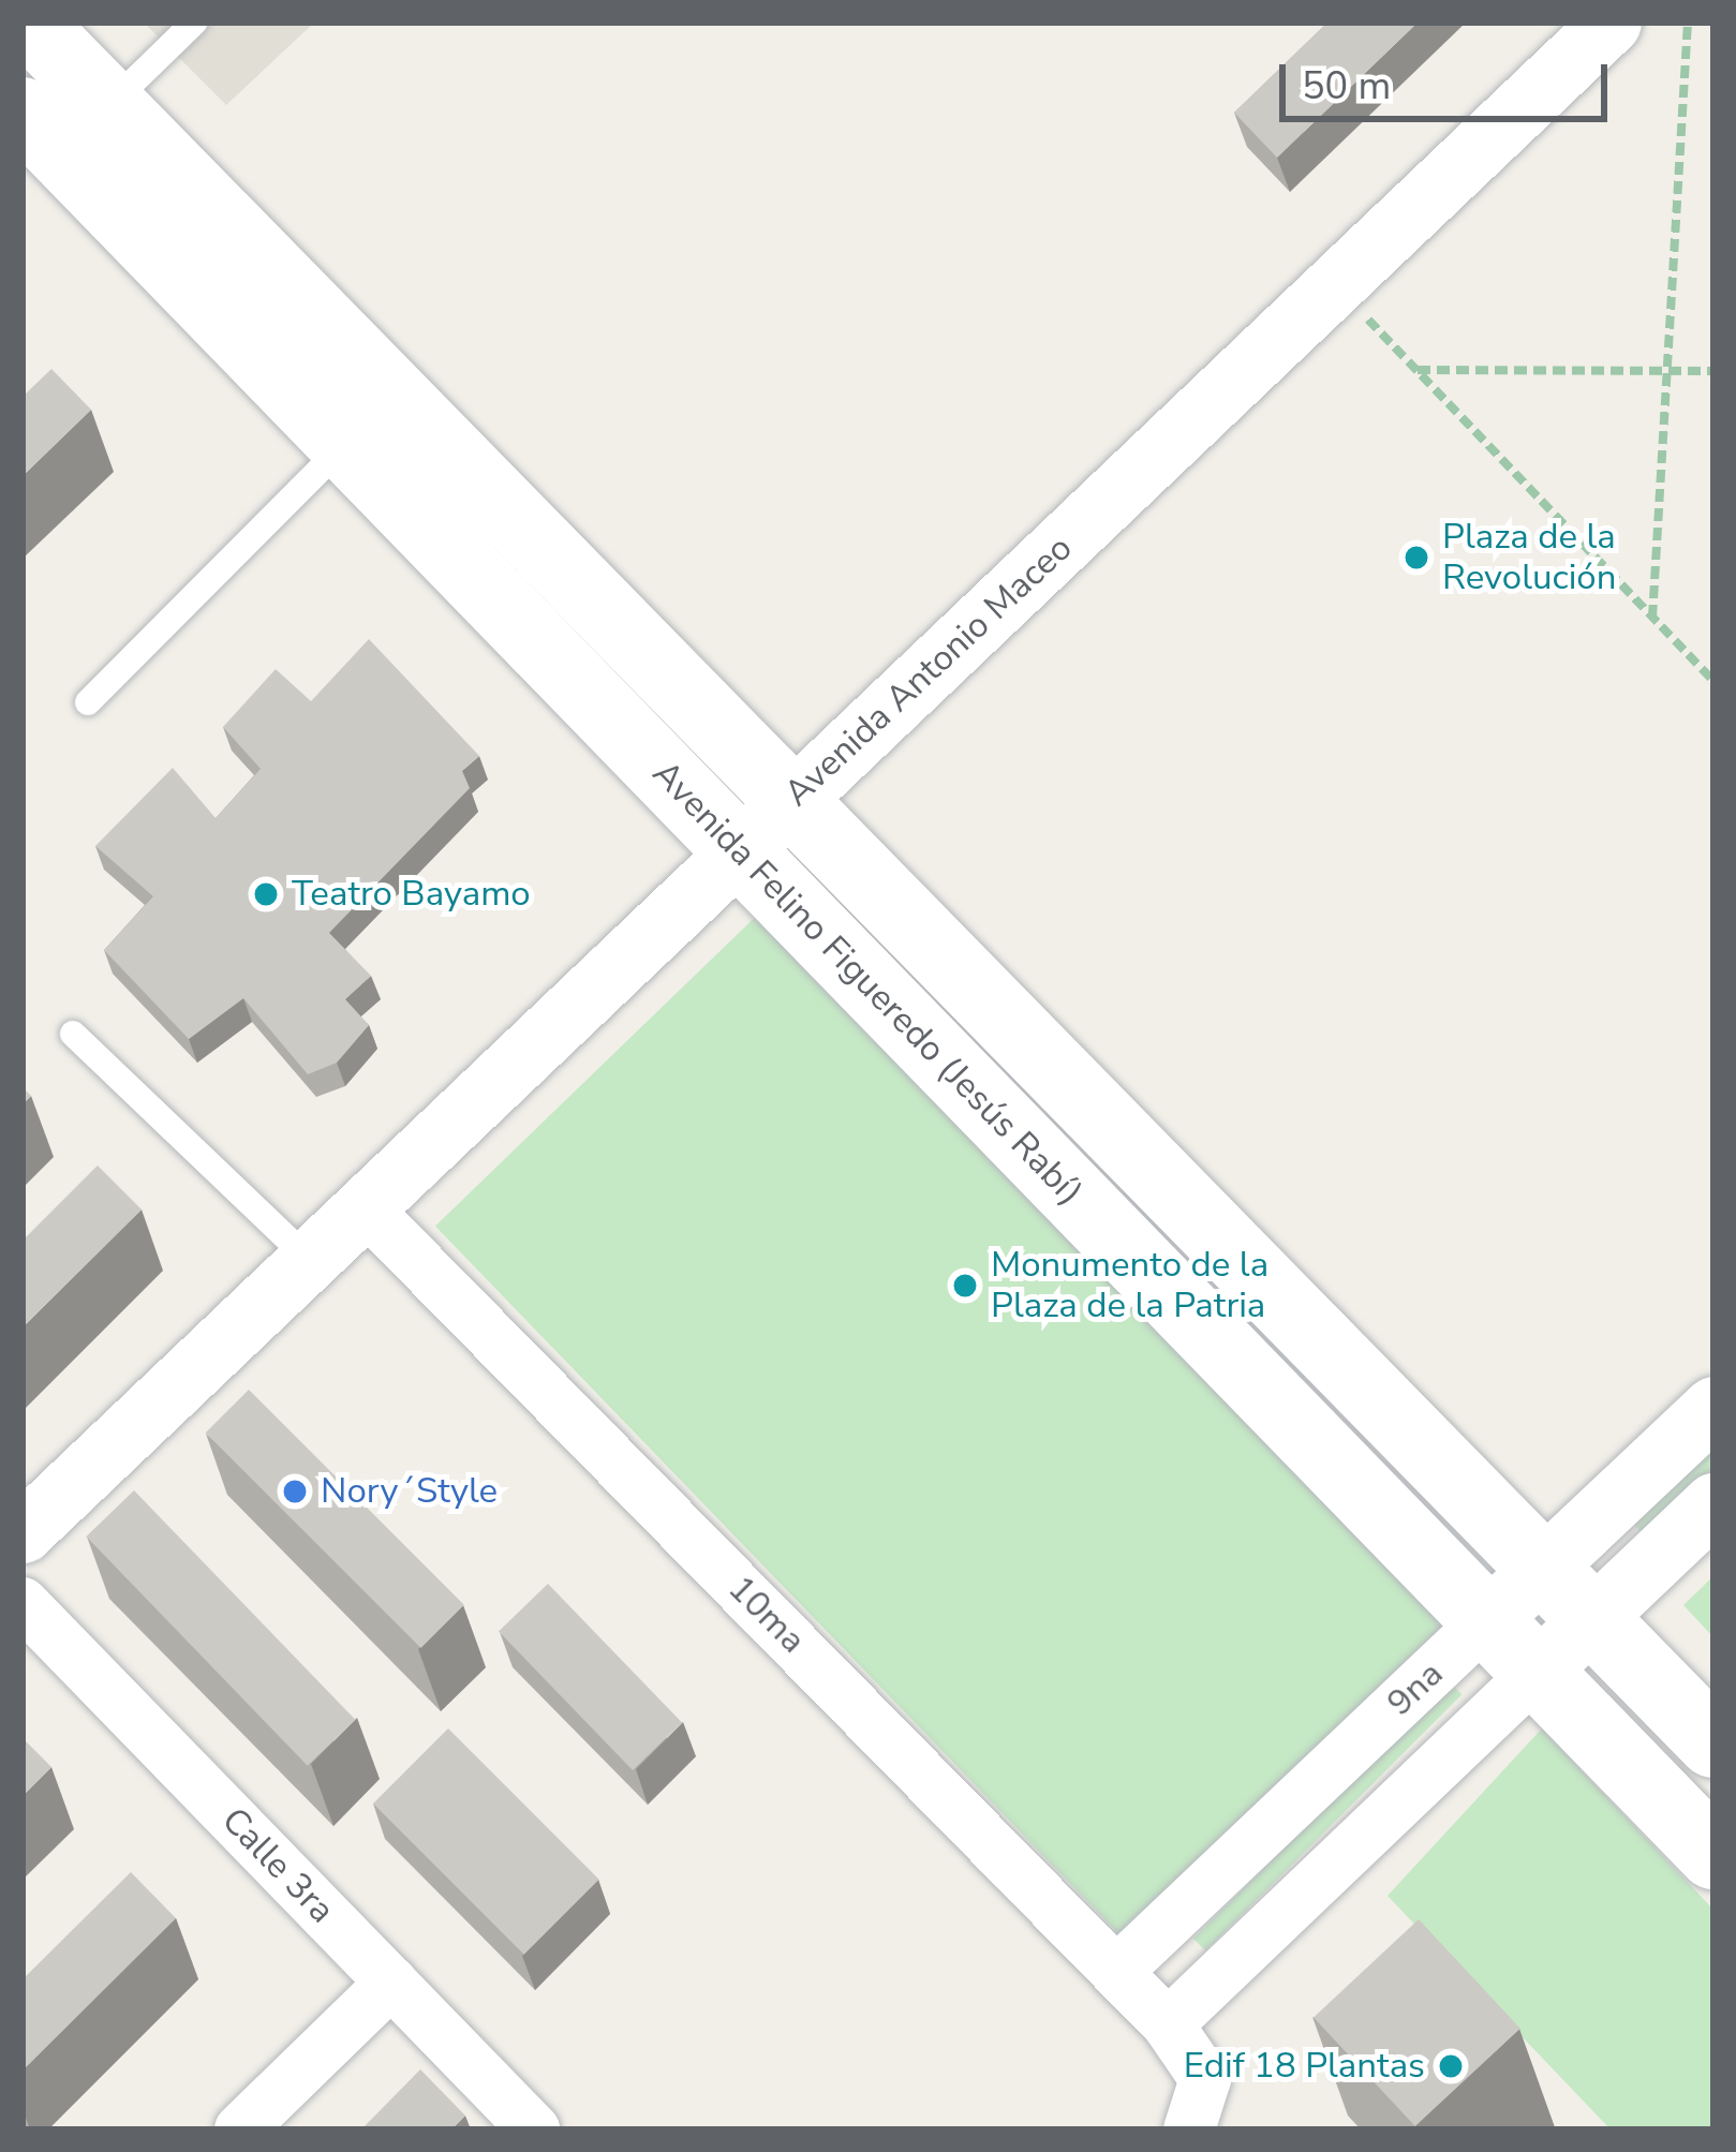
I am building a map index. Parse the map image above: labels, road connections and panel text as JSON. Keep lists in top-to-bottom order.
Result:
{
  "streets": {
    "main road": ["Avenida Felino Figueredo (Jesús Rabí)"],
    "street": [
      "Avenida Antonio Maceo",
      "10ma",
      "9na",
      "Calle 3ra"
    ]
  },
  "crossings": [
    ["Avenida Antonio Maceo", "Avenida Felino Figueredo (Jesús Rabí)"],
    ["Avenida Antonio Maceo", "10ma"],
    ["Avenida Felino Figueredo (Jesús Rabí)", "9na"],
    ["10ma", "9na"]
  ],
  "places": [
    "Plaza de la Revolución",
    "Teatro Bayamo",
    "Monumento de la Plaza de la Patria",
    "Nory´Style",
    "Edif 18 Plantas"
  ],
  "scale_bar": "50 m"
}
